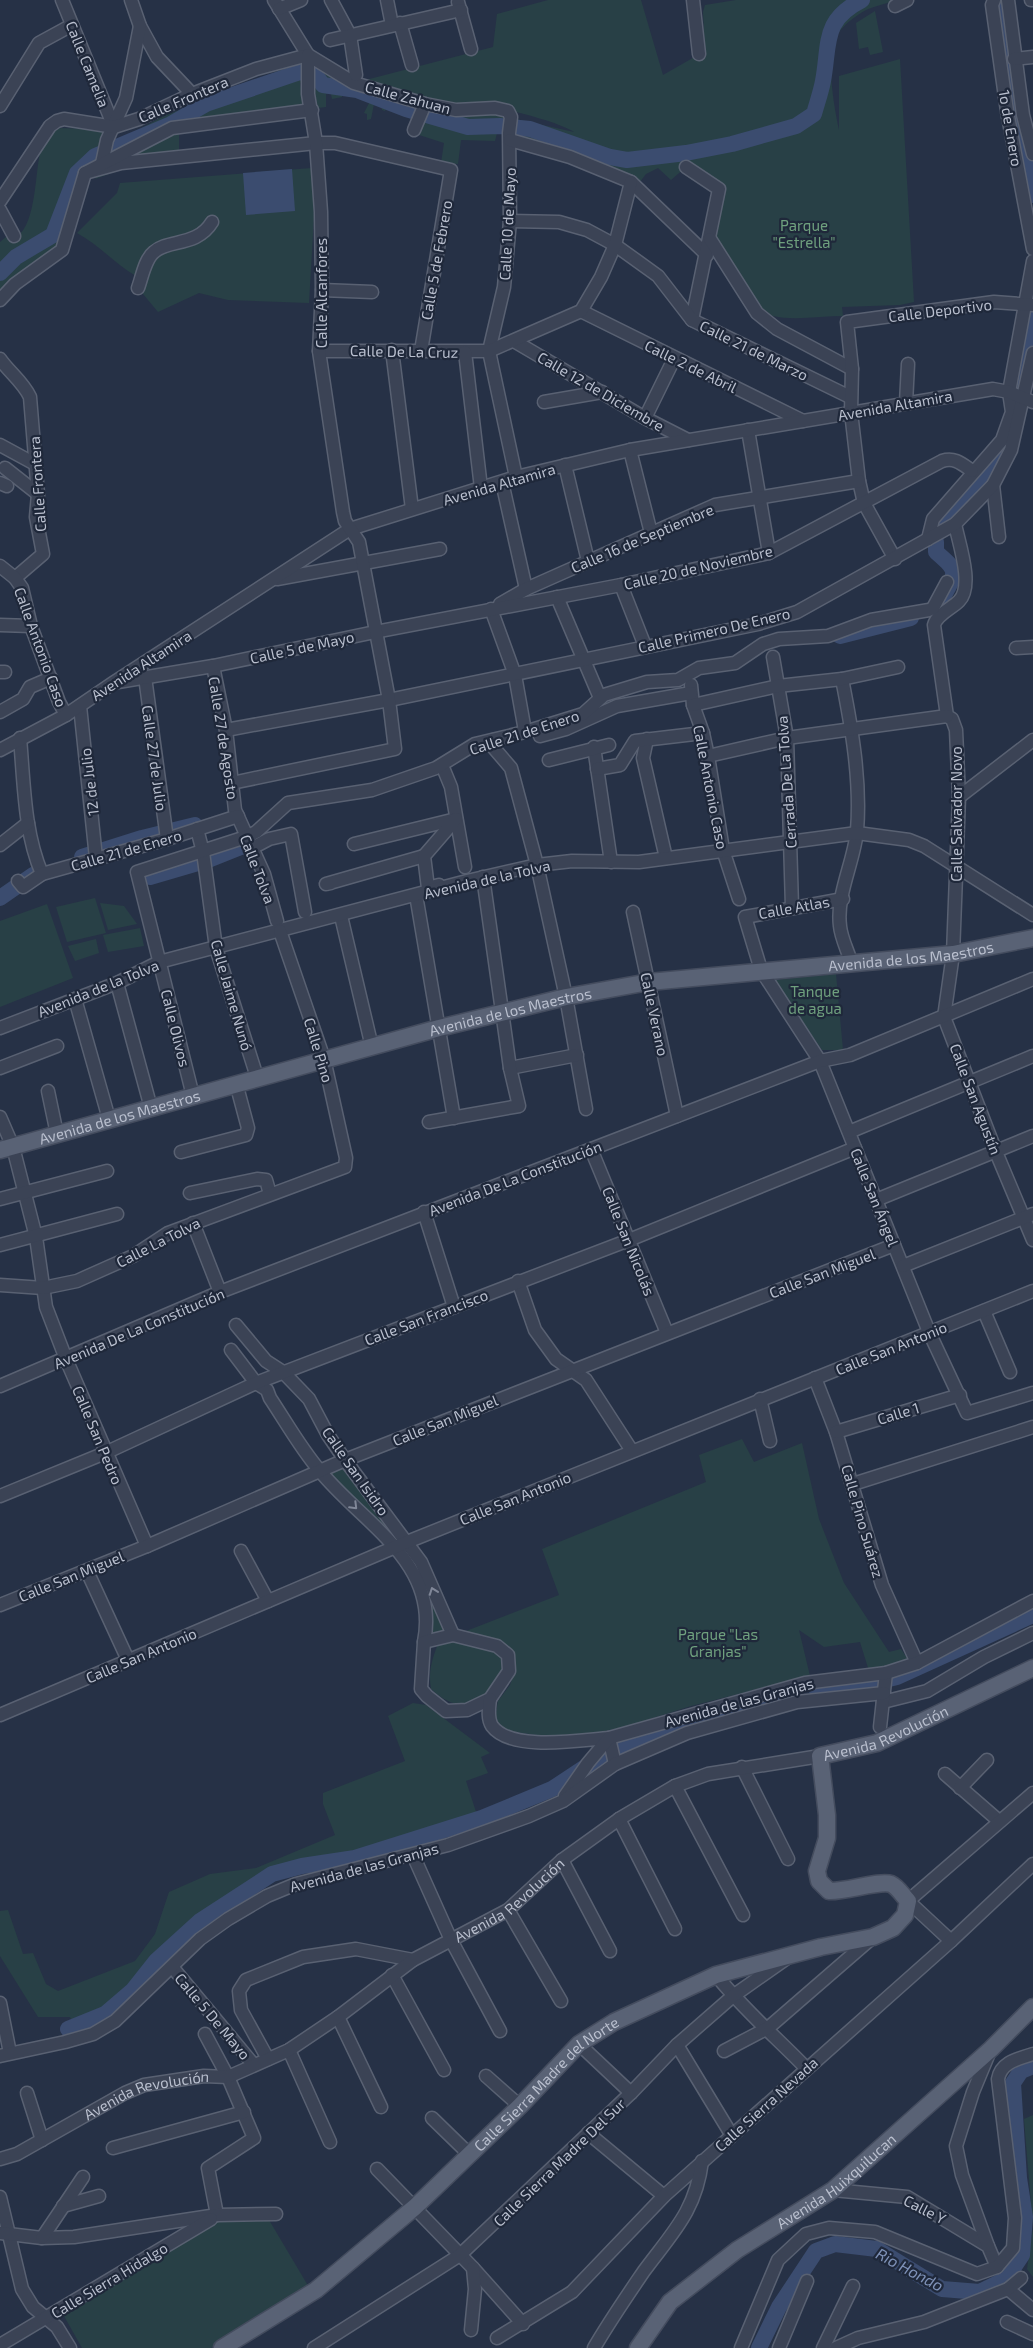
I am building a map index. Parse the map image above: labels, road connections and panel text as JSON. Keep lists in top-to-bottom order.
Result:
{
  "streets": {
    "main road": [
      "Avenida de los Maestros",
      "Avenida Revolución",
      "Calle Sierra Madre del Norte",
      "Avenida Huixquilucan"
    ],
    "street": [
      "Calle Camelia",
      "Calle Zahuan",
      "Calle Frontera",
      "1o de Enero",
      "Calle 10 de Mayo",
      "Calle 5 de Febrero",
      "Calle Alcanfores",
      "Calle Deportivo",
      "Calle 21 de Marzo",
      "Calle De La Cruz",
      "Calle 2 de Abril",
      "Calle 12 de Diciembre",
      "Avenida Altamira",
      "Calle 16 de Septiembre",
      "Calle 20 de Noviembre",
      "Calle Primero De Enero",
      "Calle Antonio Caso",
      "Calle 5 de Mayo",
      "Calle 21 de Enero",
      "Calle 27 de Agosto",
      "Calle 27 de Julio",
      "12 de Julio",
      "Cerrada De La Tolva",
      "Calle Salvador Novo",
      "Calle Tolva",
      "Avenida de la Tolva",
      "Calle Atlas",
      "Calle Jaime Nunó",
      "Calle Verano",
      "Calle Olivos",
      "Calle Pino",
      "Calle San Agustín",
      "Avenida De La Constitución",
      "Calle San Ángel",
      "Calle San Nicolás",
      "Calle La Tolva",
      "Calle San Miguel",
      "Calle San Francisco",
      "Calle San Antonio",
      "Calle 1",
      "Calle San Pedro",
      "Calle San Isidro",
      "Calle Pino Suárez",
      "Avenida de las Granjas",
      "Calle 5 De Mayo",
      "Calle Sierra Nevada",
      "Calle Sierra Madre Del Sur",
      "Calle Y",
      "Calle Sierra Hidalgo"
    ]
  },
  "crossings": [
    ["Calle Camelia", "Calle Frontera"],
    ["Calle Zahuan", "Calle Frontera"],
    ["Calle Zahuan", "Calle 10 de Mayo"],
    ["Calle Zahuan", "Calle Alcanfores"],
    ["Calle Frontera", "Calle Alcanfores"],
    ["Calle Frontera", "Calle Antonio Caso"],
    ["Calle 10 de Mayo", "Calle 21 de Marzo"],
    ["Calle 10 de Mayo", "Calle De La Cruz"],
    ["Calle 10 de Mayo", "Avenida Altamira"],
    ["Calle 5 de Febrero", "Calle Alcanfores"],
    ["Calle 5 de Febrero", "Calle De La Cruz"],
    ["Calle Alcanfores", "Calle De La Cruz"],
    ["Calle Alcanfores", "Avenida Altamira"],
    ["Calle De La Cruz", "Calle 2 de Abril"],
    ["Calle De La Cruz", "Calle 12 de Diciembre"],
    ["Calle 2 de Abril", "Avenida Altamira"],
    ["Calle 12 de Diciembre", "Avenida Altamira"],
    ["Avenida Altamira", "Calle Primero De Enero"],
    ["Avenida Altamira", "Calle Antonio Caso"],
    ["Avenida Altamira", "Calle 5 de Mayo"],
    ["Avenida Altamira", "12 de Julio"],
    ["Calle 16 de Septiembre", "Calle 20 de Noviembre"],
    ["Calle 16 de Septiembre", "Calle 5 de Mayo"],
    ["Calle 20 de Noviembre", "Calle 5 de Mayo"],
    ["Calle Primero De Enero", "Calle Salvador Novo"],
    ["Calle Antonio Caso", "Calle 21 de Enero"],
    ["Calle Antonio Caso", "Avenida de la Tolva"],
    ["Calle 5 de Mayo", "Calle 27 de Agosto"],
    ["Calle 5 de Mayo", "Calle 27 de Julio"],
    ["Calle 21 de Enero", "Calle 27 de Agosto"],
    ["Calle 21 de Enero", "Calle 27 de Julio"],
    ["Calle 21 de Enero", "12 de Julio"],
    ["Calle 21 de Enero", "Cerrada De La Tolva"],
    ["Calle 21 de Enero", "Calle Tolva"],
    ["Calle 21 de Enero", "Calle Jaime Nunó"],
    ["Calle 27 de Agosto", "Calle Tolva"],
    ["Cerrada De La Tolva", "Avenida de la Tolva"],
    ["Cerrada De La Tolva", "Calle Atlas"],
    ["Calle Salvador Novo", "Avenida de la Tolva"],
    ["Calle Salvador Novo", "Avenida de los Maestros"],
    ["Calle Salvador Novo", "Calle San Agustín"],
    ["Calle Tolva", "Avenida de la Tolva"],
    ["Calle Tolva", "Calle Pino"],
    ["Avenida de la Tolva", "Calle Jaime Nunó"],
    ["Avenida de la Tolva", "Calle Olivos"],
    ["Avenida de la Tolva", "Calle Pino"],
    ["Calle Atlas", "Avenida de los Maestros"],
    ["Avenida de los Maestros", "Calle Jaime Nunó"],
    ["Avenida de los Maestros", "Calle Verano"],
    ["Avenida de los Maestros", "Calle Olivos"],
    ["Avenida de los Maestros", "Calle Pino"],
    ["Avenida de los Maestros", "Calle San Agustín"],
    ["Avenida de los Maestros", "Calle San Pedro"],
    ["Calle Jaime Nunó", "Calle Olivos"],
    ["Calle Verano", "Avenida De La Constitución"],
    ["Calle Pino", "Calle La Tolva"],
    ["Calle San Agustín", "Avenida De La Constitución"],
    ["Avenida De La Constitución", "Calle San Ángel"],
    ["Avenida De La Constitución", "Calle San Nicolás"],
    ["Avenida De La Constitución", "Calle San Pedro"],
    ["Calle San Ángel", "Calle San Miguel"],
    ["Calle San Ángel", "Calle San Francisco"],
    ["Calle San Ángel", "Calle San Antonio"],
    ["Calle San Ángel", "Calle 1"],
    ["Calle San Nicolás", "Calle San Miguel"],
    ["Calle San Nicolás", "Calle San Francisco"],
    ["Calle La Tolva", "Calle San Pedro"],
    ["Calle San Miguel", "Calle San Pedro"],
    ["Calle San Miguel", "Calle San Isidro"],
    ["Calle San Francisco", "Calle San Pedro"],
    ["Calle San Francisco", "Calle San Isidro"],
    ["Calle San Antonio", "Calle San Isidro"],
    ["Calle San Antonio", "Calle Pino Suárez"],
    ["Calle 1", "Calle Pino Suárez"],
    ["Calle San Isidro", "Avenida de las Granjas"],
    ["Calle Pino Suárez", "Avenida de las Granjas"],
    ["Avenida de las Granjas", "Calle 5 De Mayo"],
    ["Avenida Revolución", "Calle 5 De Mayo"],
    ["Calle Sierra Madre del Norte", "Calle Sierra Madre Del Sur"],
    ["Avenida Huixquilucan", "Calle Y"]
  ],
  "water": ["Rio Hondo"],
  "parks": ["Parque \"Estrella\"", "Tanque de agua", "Parque \"Las Granjas\""]
}
